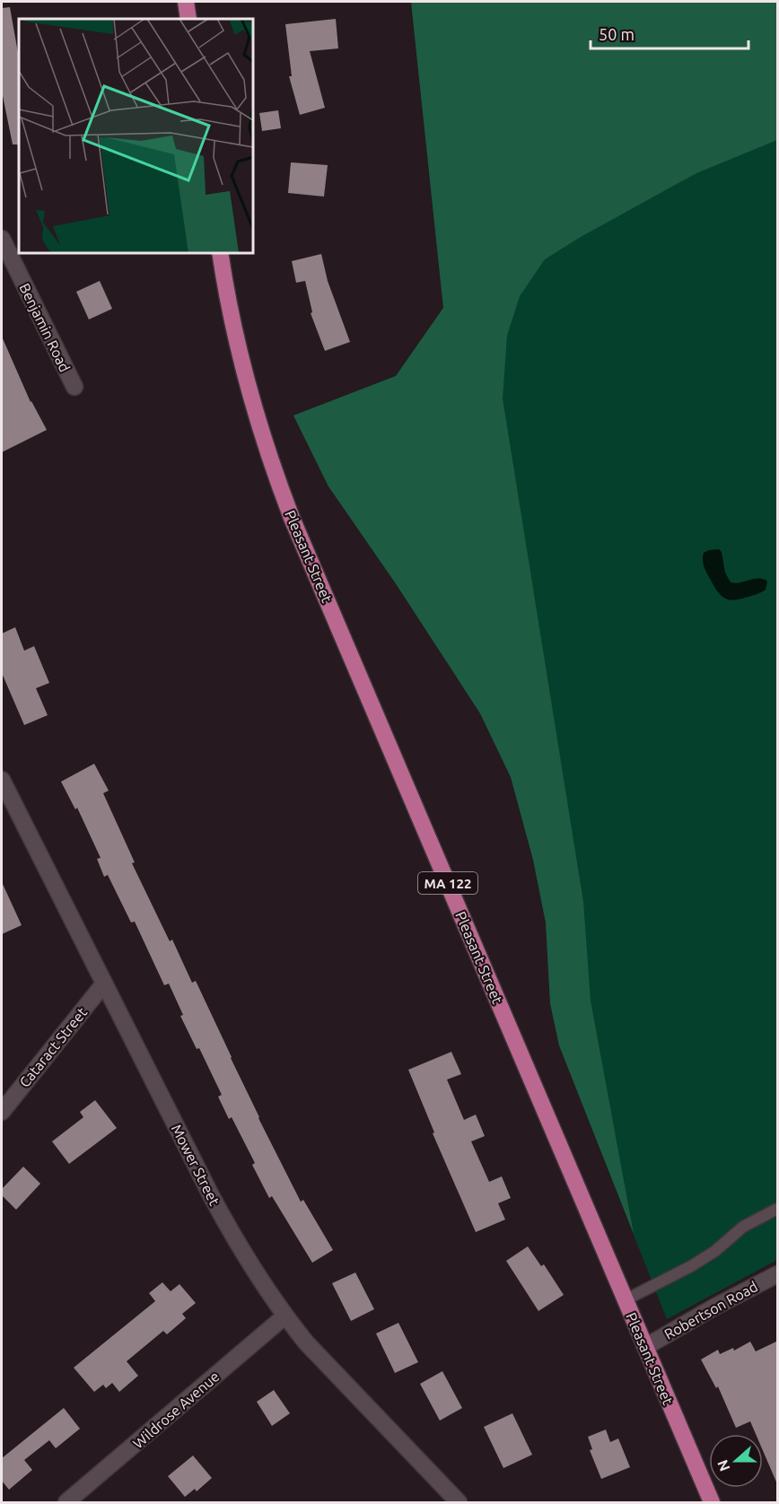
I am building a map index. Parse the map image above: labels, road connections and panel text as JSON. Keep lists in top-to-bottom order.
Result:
{
  "streets": {
    "main road": ["Pleasant Street", "MA 122"],
    "street": [
      "Benjamin Road",
      "Cataract Street",
      "Mower Street",
      "Robertson Road",
      "Wildrose Avenue"
    ]
  },
  "crossings": [
    ["Pleasant Street", "Robertson Road"],
    ["Cataract Street", "Mower Street"],
    ["Mower Street", "Wildrose Avenue"]
  ],
  "scale_bar": "50 m",
  "north": "left"
}
